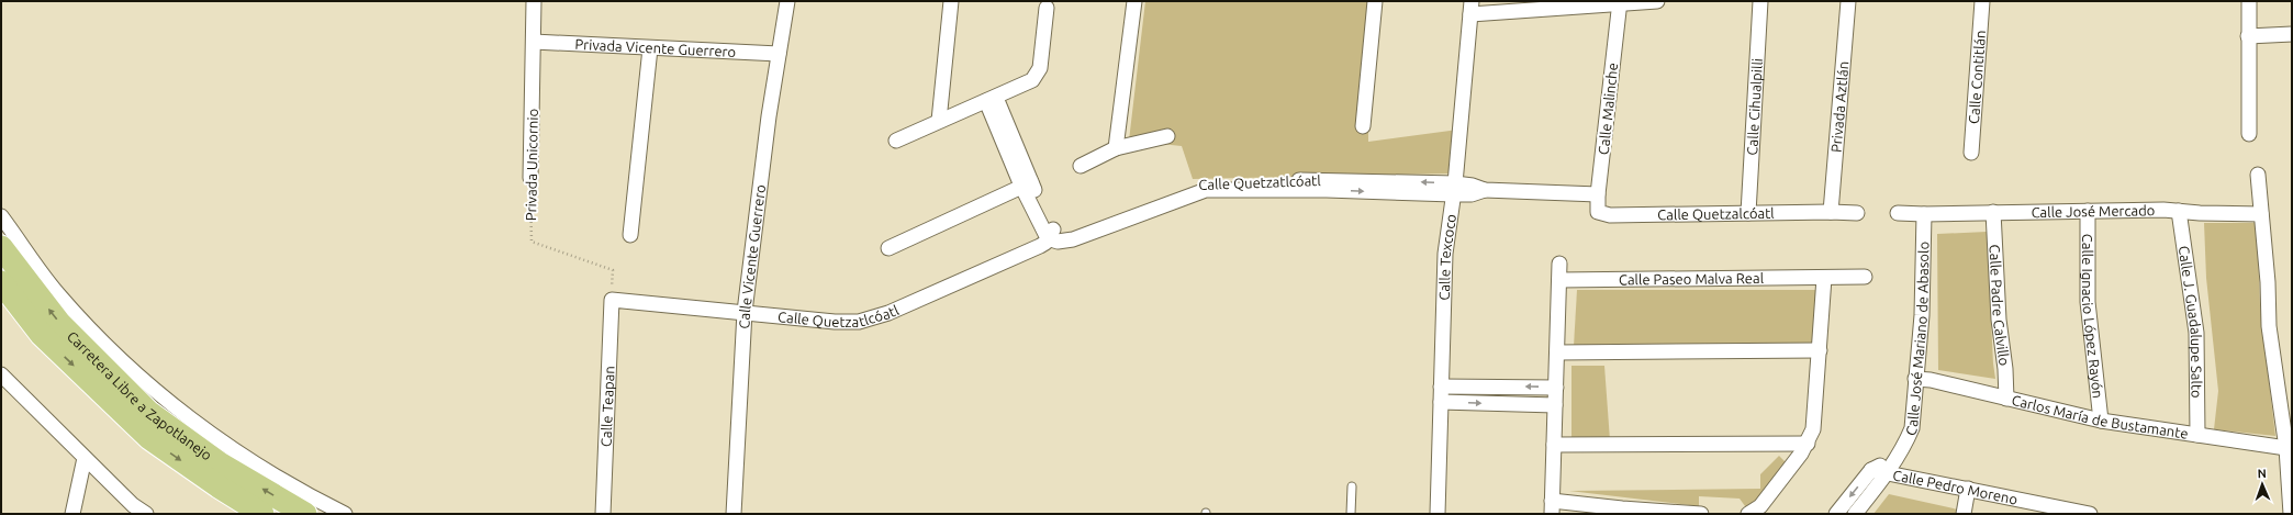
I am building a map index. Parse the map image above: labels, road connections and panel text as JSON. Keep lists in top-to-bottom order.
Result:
{
  "streets": {
    "main road": ["Carretera Libre a Zapotlanejo"],
    "street": [
      "Privada Vicente Guerrero",
      "Calle Contitlán",
      "Calle Cihualpilli",
      "Privada Aztlán",
      "Calle Malinche",
      "Privada Unicornio",
      "Calle Quetzatlcóatl",
      "Calle José Mercado",
      "Calle Quetzalcóatl",
      "Calle Vicente Guerrero",
      "Calle Texcoco",
      "Calle Paseo Malva Real",
      "Calle Padre Calvillo",
      "Calle Ignacio López Rayón",
      "Calle J. Guadalupe Salto",
      "Calle José Mariano de Abasolo",
      "Calle Teapan",
      "Carlos María de Bustamante",
      "Calle Pedro Moreno"
    ]
  },
  "crossings": [
    ["Privada Vicente Guerrero", "Privada Unicornio"],
    ["Privada Vicente Guerrero", "Calle Vicente Guerrero"],
    ["Calle Cihualpilli", "Calle Quetzalcóatl"],
    ["Privada Aztlán", "Calle Quetzalcóatl"],
    ["Calle Malinche", "Calle Quetzatlcóatl"],
    ["Calle Malinche", "Calle Quetzalcóatl"],
    ["Calle Quetzatlcóatl", "Calle Vicente Guerrero"],
    ["Calle Quetzatlcóatl", "Calle Texcoco"],
    ["Calle Quetzatlcóatl", "Calle Teapan"],
    ["Calle José Mercado", "Calle Padre Calvillo"],
    ["Calle José Mercado", "Calle Ignacio López Rayón"],
    ["Calle José Mercado", "Calle J. Guadalupe Salto"],
    ["Calle José Mercado", "Calle José Mariano de Abasolo"],
    ["Calle Padre Calvillo", "Carlos María de Bustamante"],
    ["Calle Ignacio López Rayón", "Carlos María de Bustamante"],
    ["Calle J. Guadalupe Salto", "Carlos María de Bustamante"],
    ["Calle José Mariano de Abasolo", "Carlos María de Bustamante"],
    ["Calle José Mariano de Abasolo", "Calle Pedro Moreno"]
  ],
  "north": "top"
}
